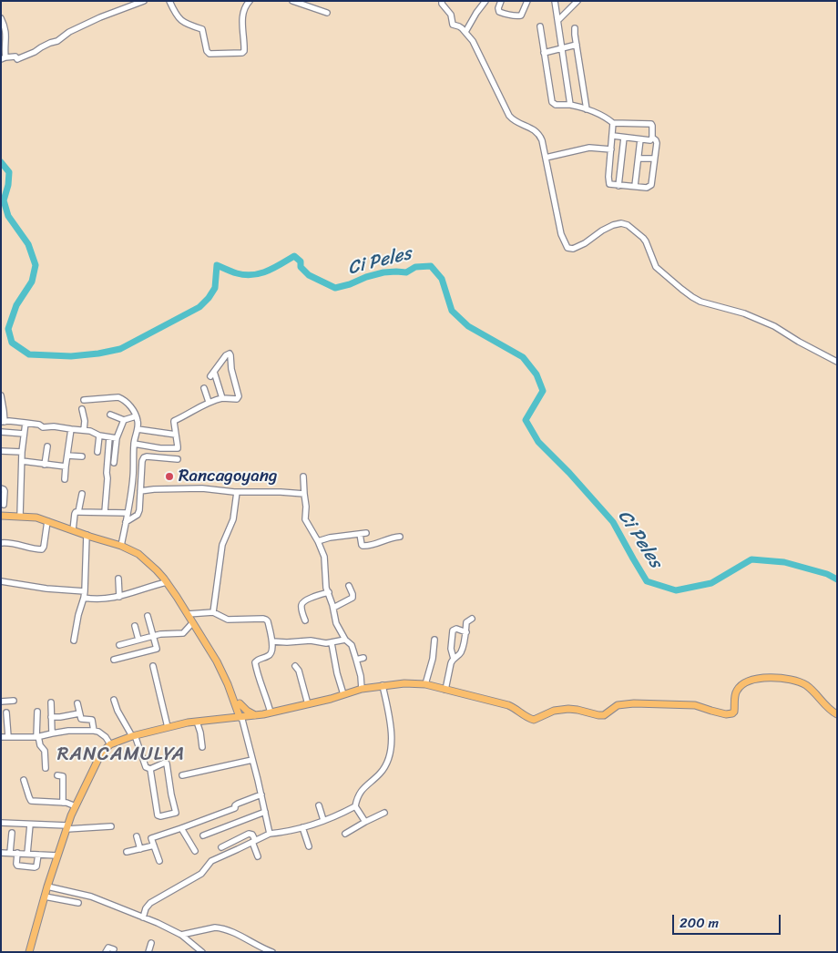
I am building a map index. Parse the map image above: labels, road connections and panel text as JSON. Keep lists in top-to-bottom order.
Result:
{
  "districts": ["RANCAMULYA"],
  "water": ["Ci Peles"],
  "places": ["Rancagoyang"],
  "scale_bar": "200 m"
}
